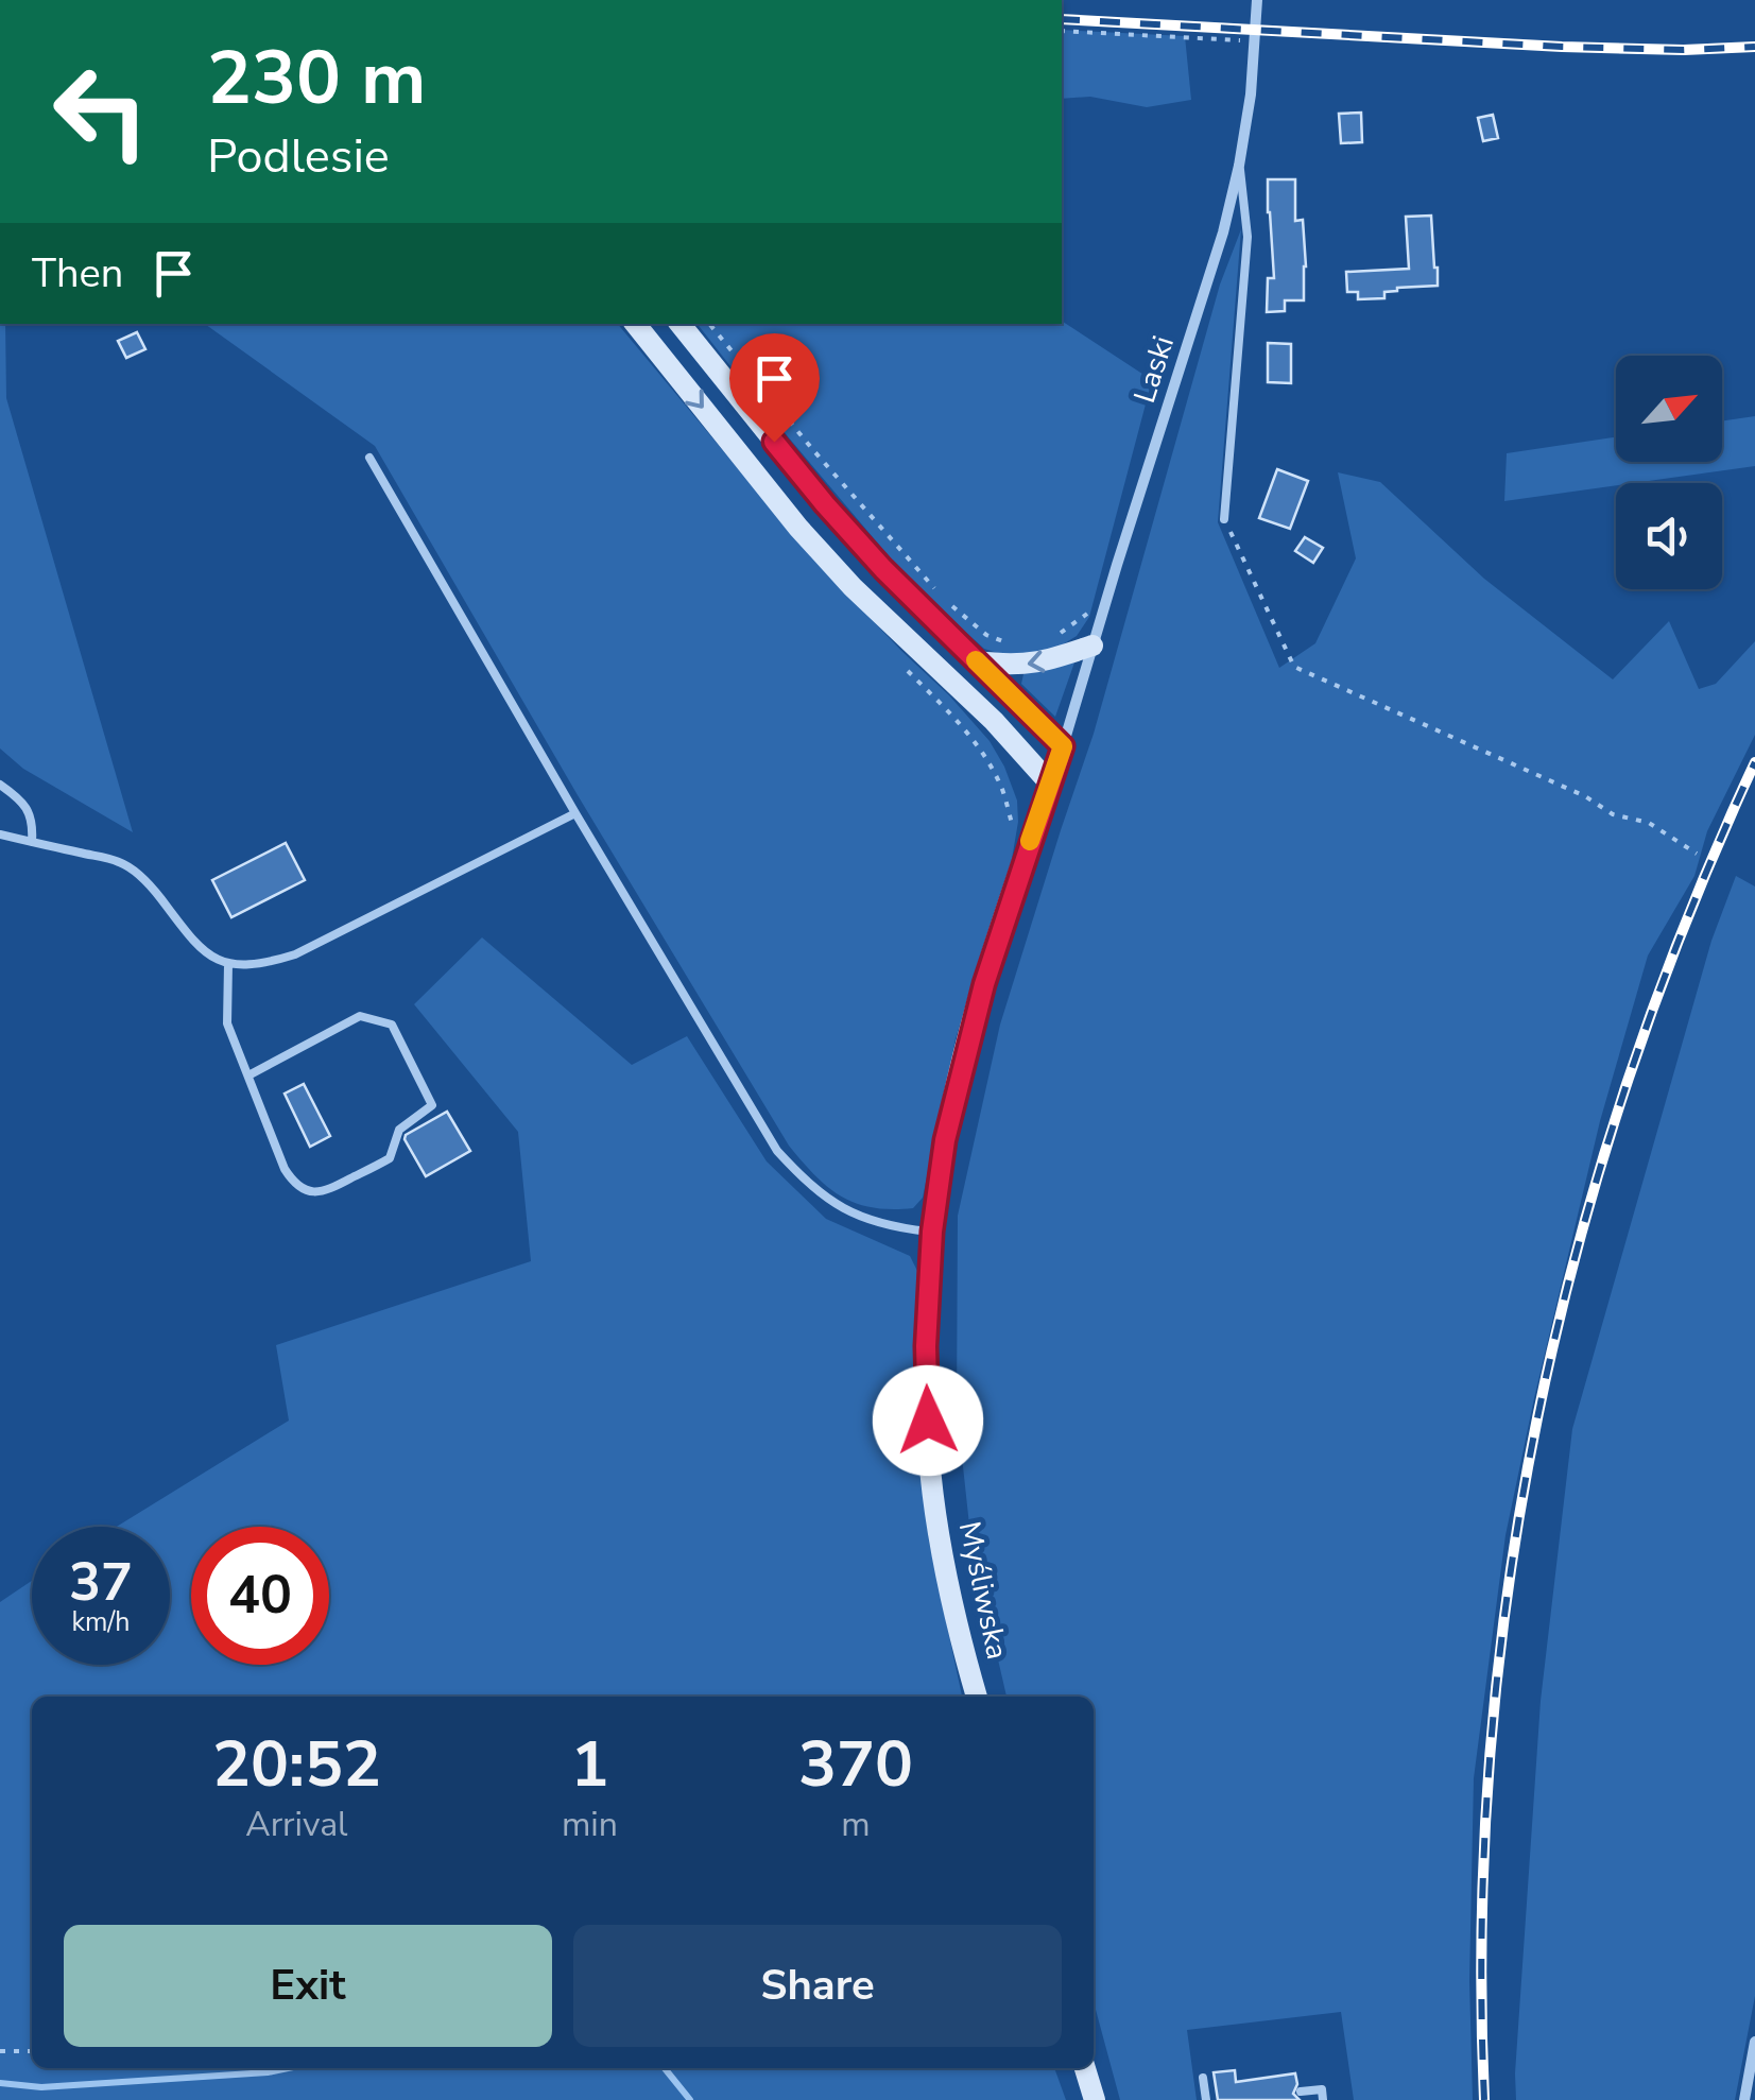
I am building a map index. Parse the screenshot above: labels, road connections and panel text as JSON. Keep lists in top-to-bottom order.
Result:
{
  "streets": {
    "street": ["Laski", "Myśliwska"]
  },
  "crossings": [
    ["Laski", "Myśliwska"]
  ],
  "north": "top right",
  "page": {
    "turn": ["230 m", "Podlesie"],
    "then": "Then",
    "speed": "37 km/h",
    "limit": "40",
    "eta": [
      "20:52",
      "Arrival",
      "1",
      "min",
      "370",
      "m"
    ],
    "buttons": ["Exit", "Share"]
  }
}
